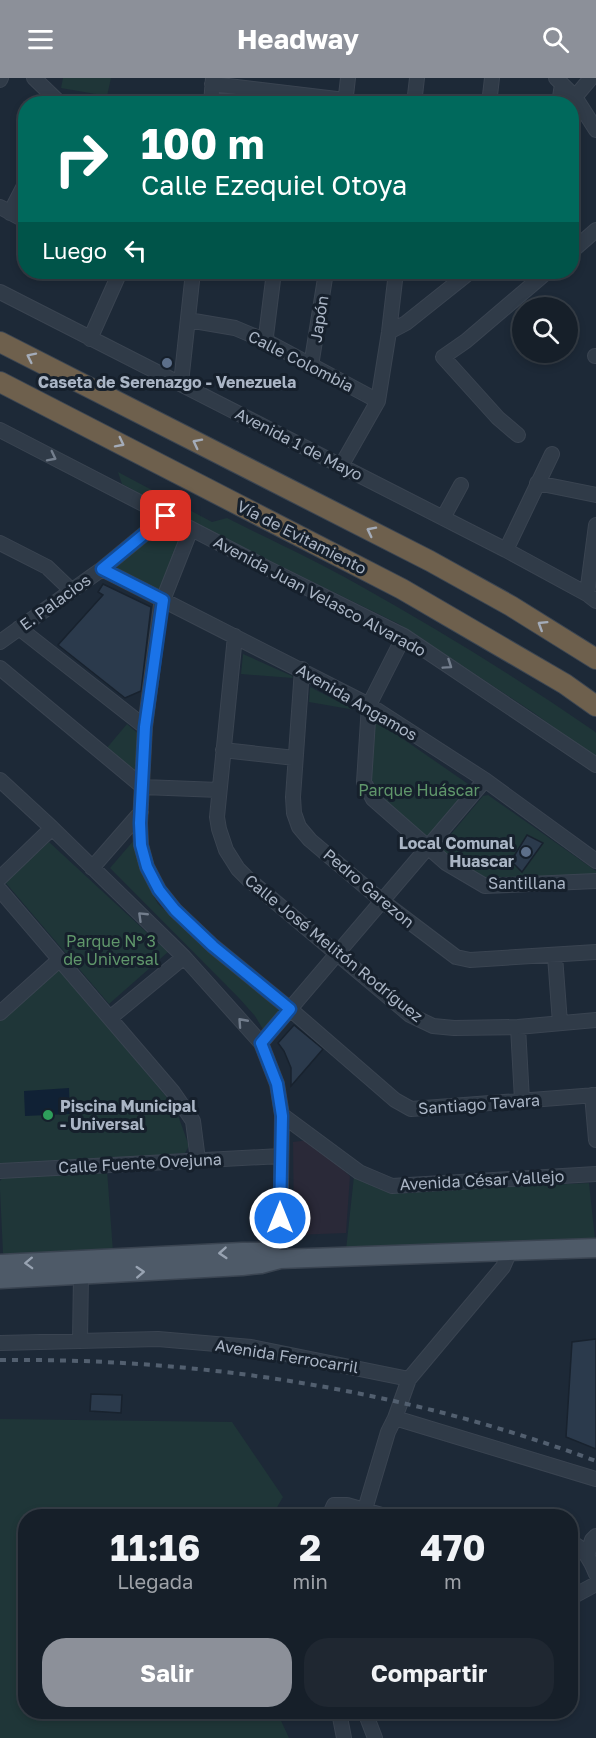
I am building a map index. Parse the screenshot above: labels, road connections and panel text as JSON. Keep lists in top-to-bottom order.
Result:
{
  "streets": {
    "highway": ["Vía de Evitamiento"],
    "street": [
      "Japón",
      "Calle Colombia",
      "Avenida 1 de Mayo",
      "Avenida Juan Velasco Alvarado",
      "E. Palacios",
      "Avenida Angamos",
      "Santillana",
      "Pedro Garezon",
      "Calle José Melitón Rodríguez",
      "Santiago Tavara",
      "Calle Fuente Ovejuna",
      "Avenida César Vallejo",
      "Avenida Ferrocarril"
    ]
  },
  "crossings": [
    ["Japón", "Calle Colombia"],
    ["Avenida Juan Velasco Alvarado", "E. Palacios"],
    ["Avenida Juan Velasco Alvarado", "Santillana"],
    ["Avenida Juan Velasco Alvarado", "Santiago Tavara"],
    ["E. Palacios", "Avenida Angamos"],
    ["Avenida Angamos", "Santillana"],
    ["Avenida Angamos", "Pedro Garezon"],
    ["Avenida Angamos", "Calle José Melitón Rodríguez"],
    ["Avenida Angamos", "Santiago Tavara"]
  ],
  "one_way": ["Avenida Juan Velasco Alvarado"],
  "parks": ["Parque Huáscar", "Parque Nº 3 de Universal"],
  "places": ["Caseta de Serenazgo - Venezuela", "Local Comunal Huascar", "Piscina Municipal - Universal"],
  "page": {
    "header": "Headway",
    "turn": ["100 m", "Calle Ezequiel Otoya"],
    "then": "Luego",
    "eta": [
      "11:16",
      "Llegada",
      "2",
      "min",
      "470",
      "m"
    ],
    "buttons": ["Salir", "Compartir"]
  }
}
